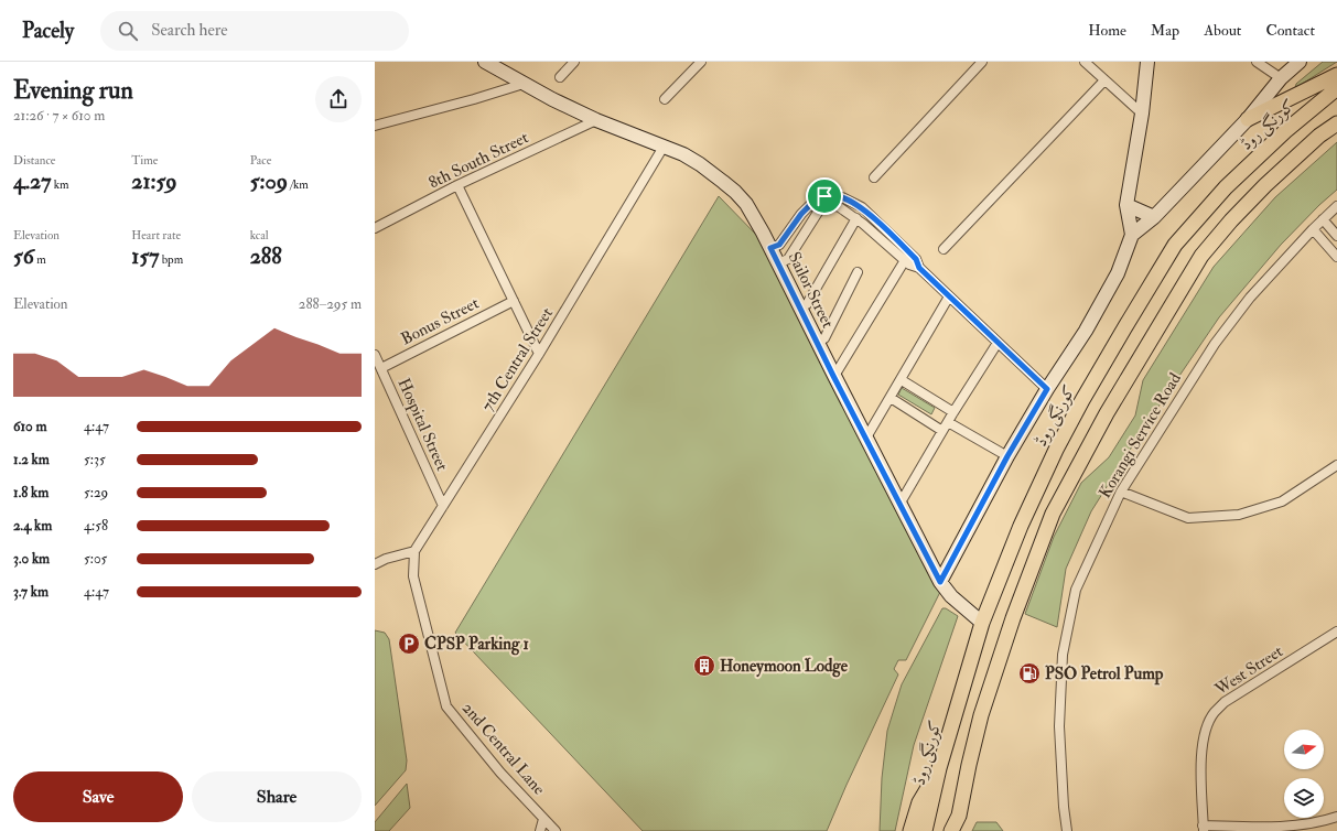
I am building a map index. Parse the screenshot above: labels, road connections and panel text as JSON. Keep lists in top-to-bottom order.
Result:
{
  "streets": {
    "main road": ["کورنگی روڈ"],
    "street": [
      "8th South Street",
      "Sailor Street",
      "Bonus Street",
      "7th Central Street",
      "Hospital Street",
      "Korangi Service Road",
      "West Street",
      "2nd Central Lane"
    ]
  },
  "crossings": [
    ["کورنگی روڈ", "Sailor Street"],
    ["8th South Street", "Sailor Street"],
    ["Sailor Street", "7th Central Street"],
    ["Bonus Street", "Hospital Street"],
    ["7th Central Street", "Hospital Street"],
    ["7th Central Street", "2nd Central Lane"]
  ],
  "places": {
    "parking": ["CPSP Parking 1"],
    "building": ["Honeymoon Lodge"],
    "fuel station": ["PSO Petrol Pump"]
  },
  "north": "right",
  "page": {
    "header": "Pacely",
    "search": "Search here",
    "nav": [
      "Home",
      "Map",
      "About",
      "Contact"
    ],
    "heading": ["Evening run", "21:26 · 7 × 610 m"],
    "stats": [
      ["Distance", "4.27 km"],
      ["Time", "21:59"],
      ["Pace", "5:09 /km"],
      ["Elevation", "56 m"],
      ["Heart rate", "157 bpm"],
      ["kcal", "288"]
    ],
    "chart": ["Elevation", "288–295 m"],
    "list": [
      {
        "name": "610 m",
        "note": "4:47"
      },
      {
        "name": "1.2 km",
        "note": "5:35"
      },
      {
        "name": "1.8 km",
        "note": "5:29"
      },
      {
        "name": "2.4 km",
        "note": "4:58"
      },
      {
        "name": "3.0 km",
        "note": "5:05"
      },
      {
        "name": "3.7 km",
        "note": "4:47"
      }
    ],
    "buttons": ["Save", "Share"]
  }
}
